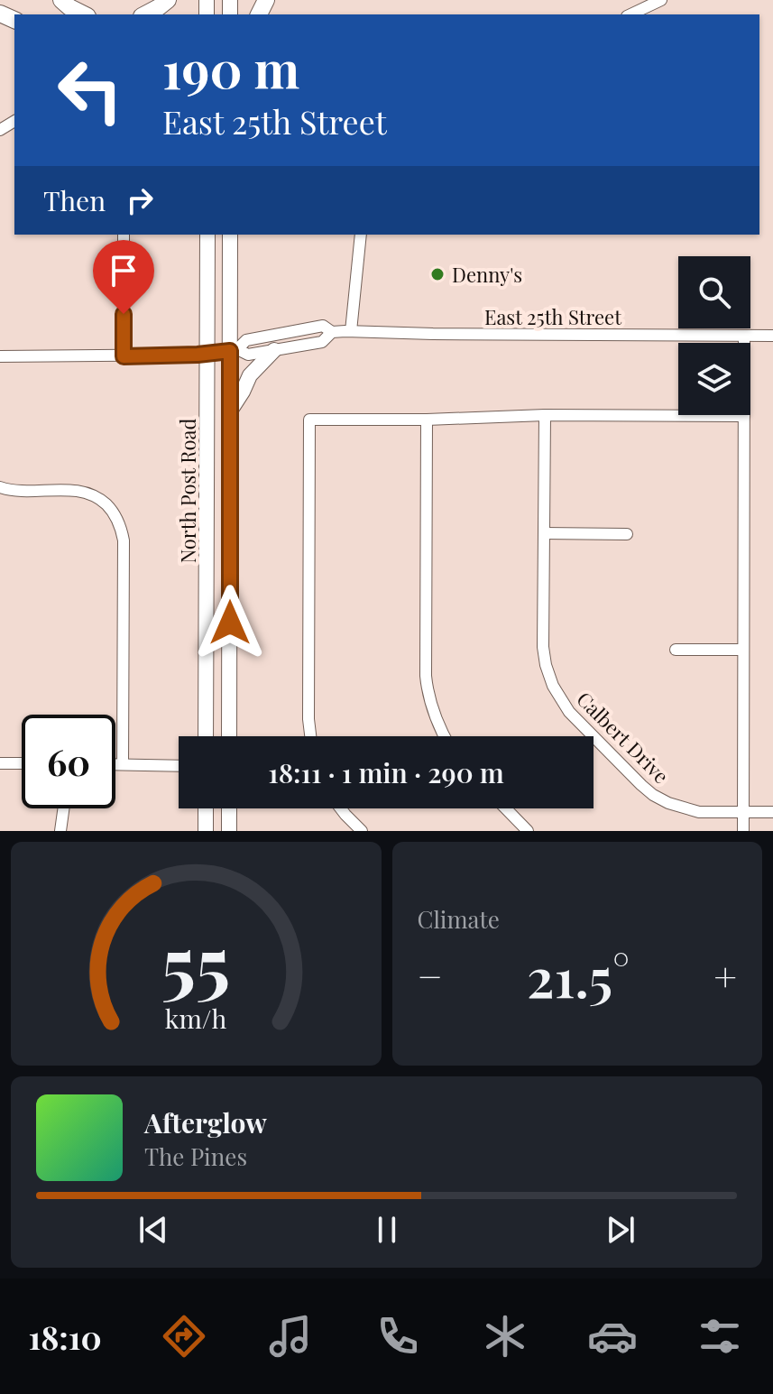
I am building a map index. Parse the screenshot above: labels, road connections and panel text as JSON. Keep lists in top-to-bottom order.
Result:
{
  "streets": {
    "main road": ["North Post Road"],
    "street": ["East 25th Street", "Calbert Drive"]
  },
  "crossings": [
    ["East 25th Street", "North Post Road"]
  ],
  "places": ["Denny's"],
  "page": {
    "turn": ["190 m", "East 25th Street"],
    "then": "Then",
    "limit": "60",
    "trip": "18:11 · 1 min · 290 m",
    "tile": "Climate",
    "heat": ["−", "21.5°", "+"],
    "song": ["Afterglow", "The Pines"],
    "tabs": "18:10",
    "gauge": ["55", "km/h"]
  }
}
